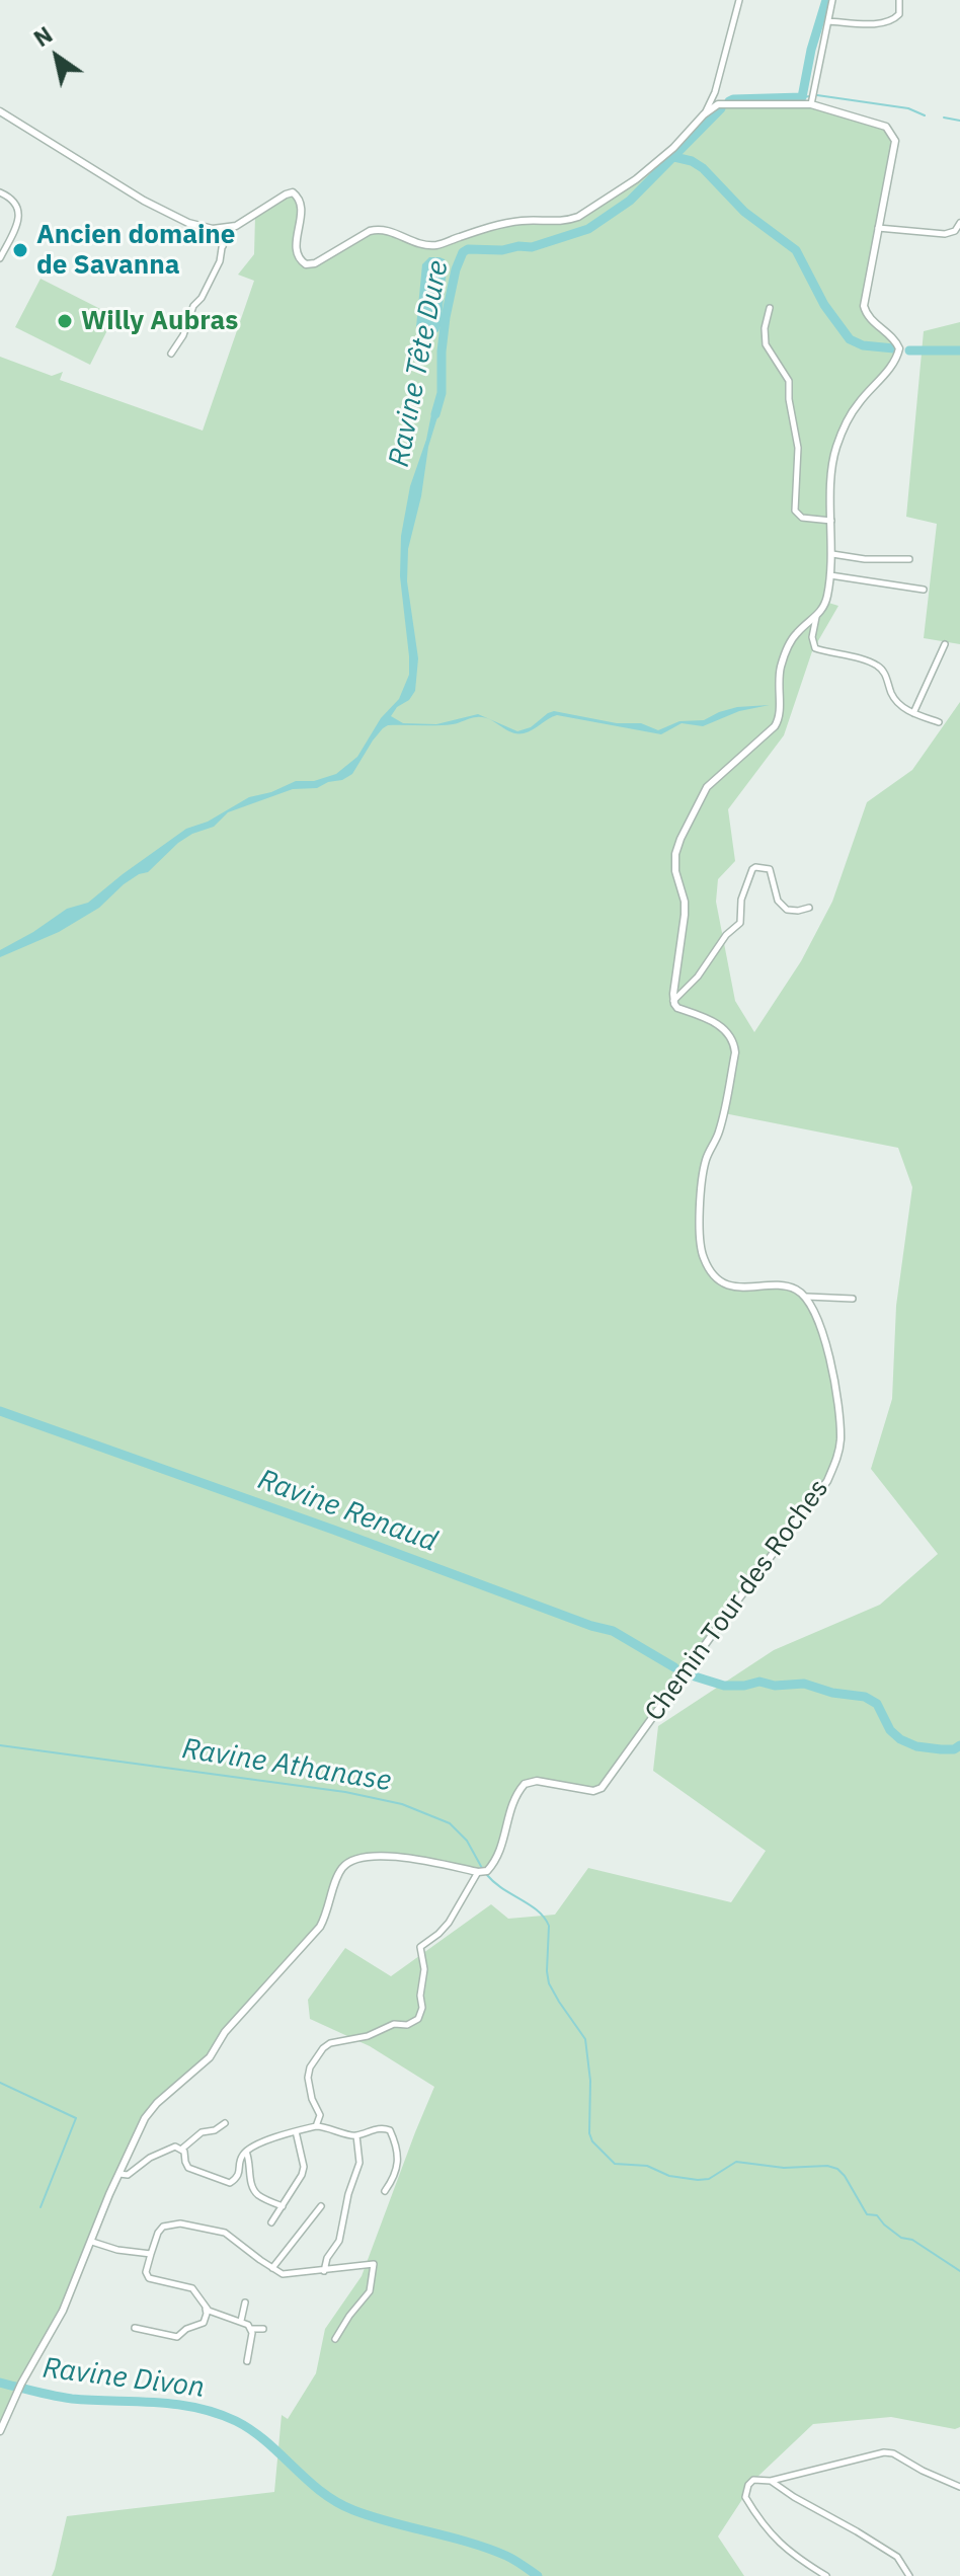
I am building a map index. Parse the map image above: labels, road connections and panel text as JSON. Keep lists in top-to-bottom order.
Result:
{
  "streets": {
    "street": ["Chemin Tour des Roches"]
  },
  "water": [
    "Ravine Tête Dure",
    "Ravine Renaud",
    "Ravine Athanase",
    "Ravine Divon"
  ],
  "places": ["Ancien domaine de Savanna", "Willy Aubras"],
  "north": "top left"
}
